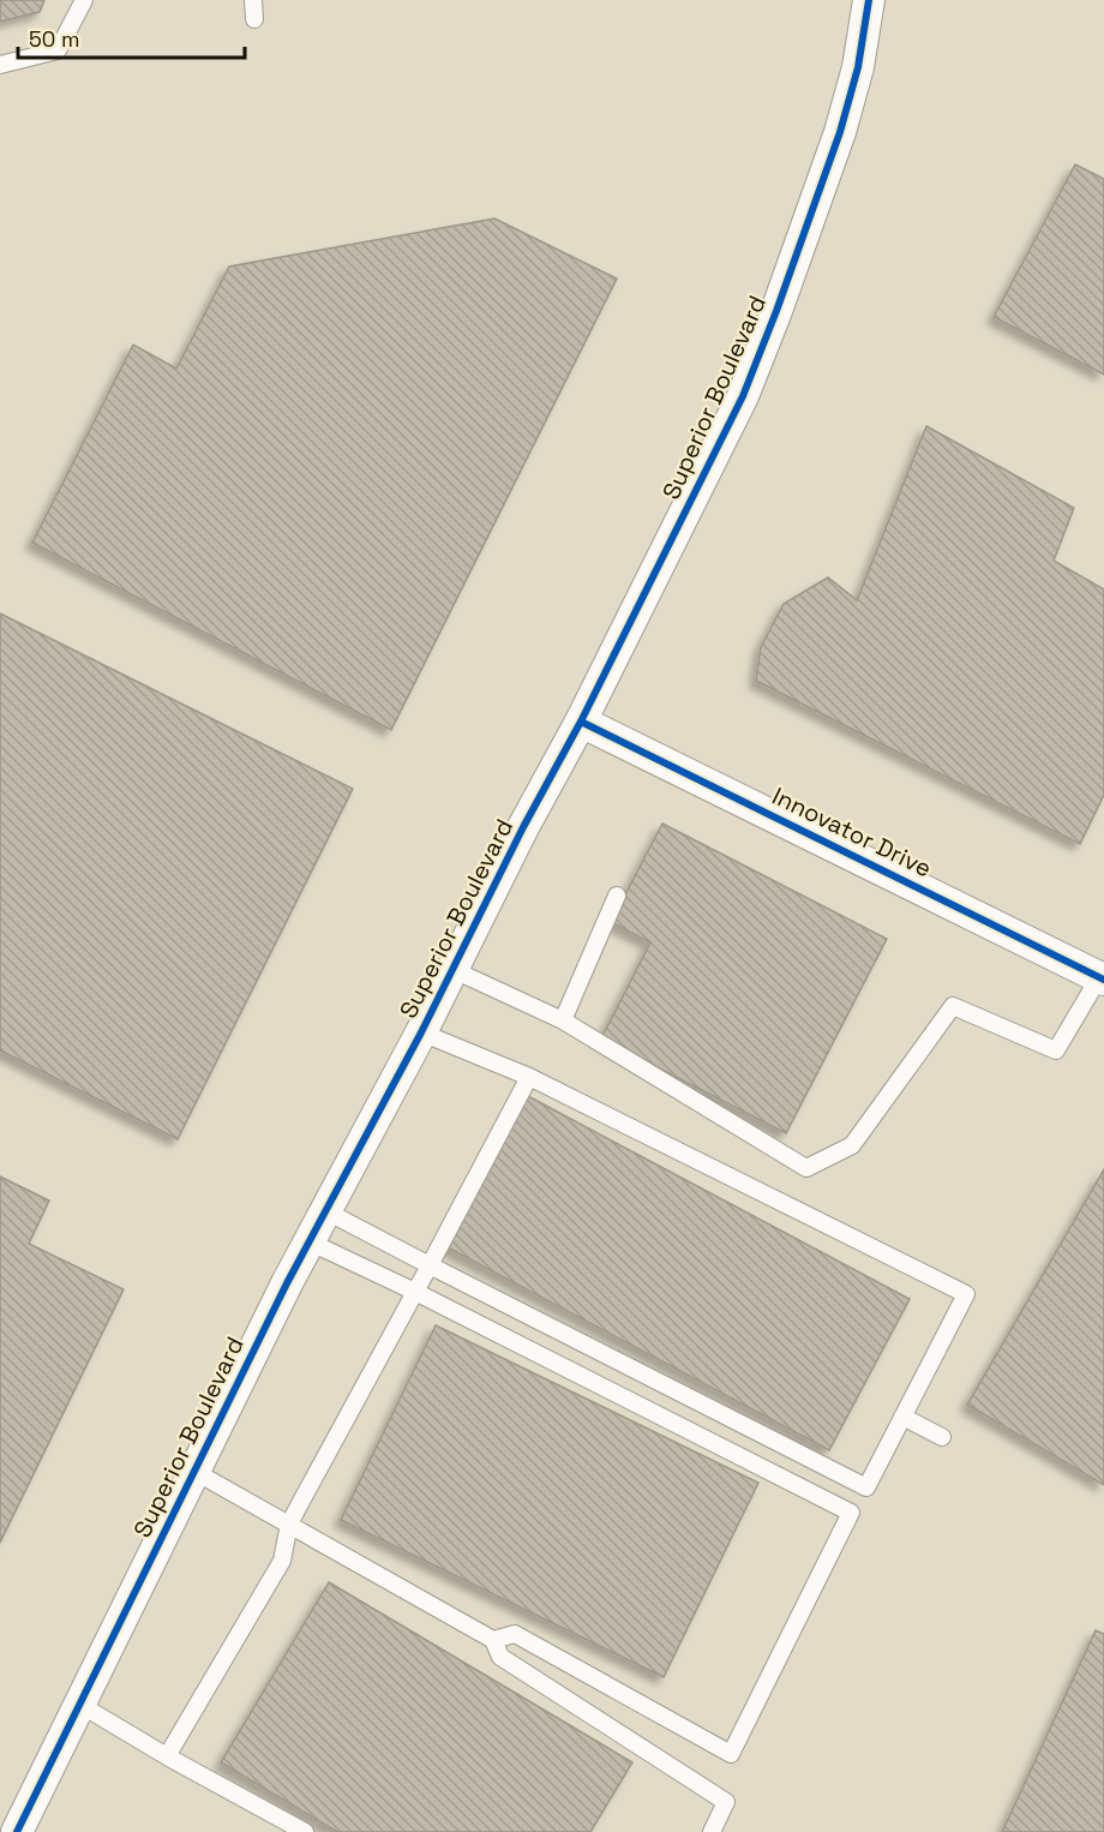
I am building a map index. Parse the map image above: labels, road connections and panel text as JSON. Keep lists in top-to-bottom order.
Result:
{
  "streets": {
    "street": ["Superior Boulevard", "Innovator Drive"]
  },
  "crossings": [
    ["Superior Boulevard", "Innovator Drive"]
  ],
  "scale_bar": "50 m"
}
